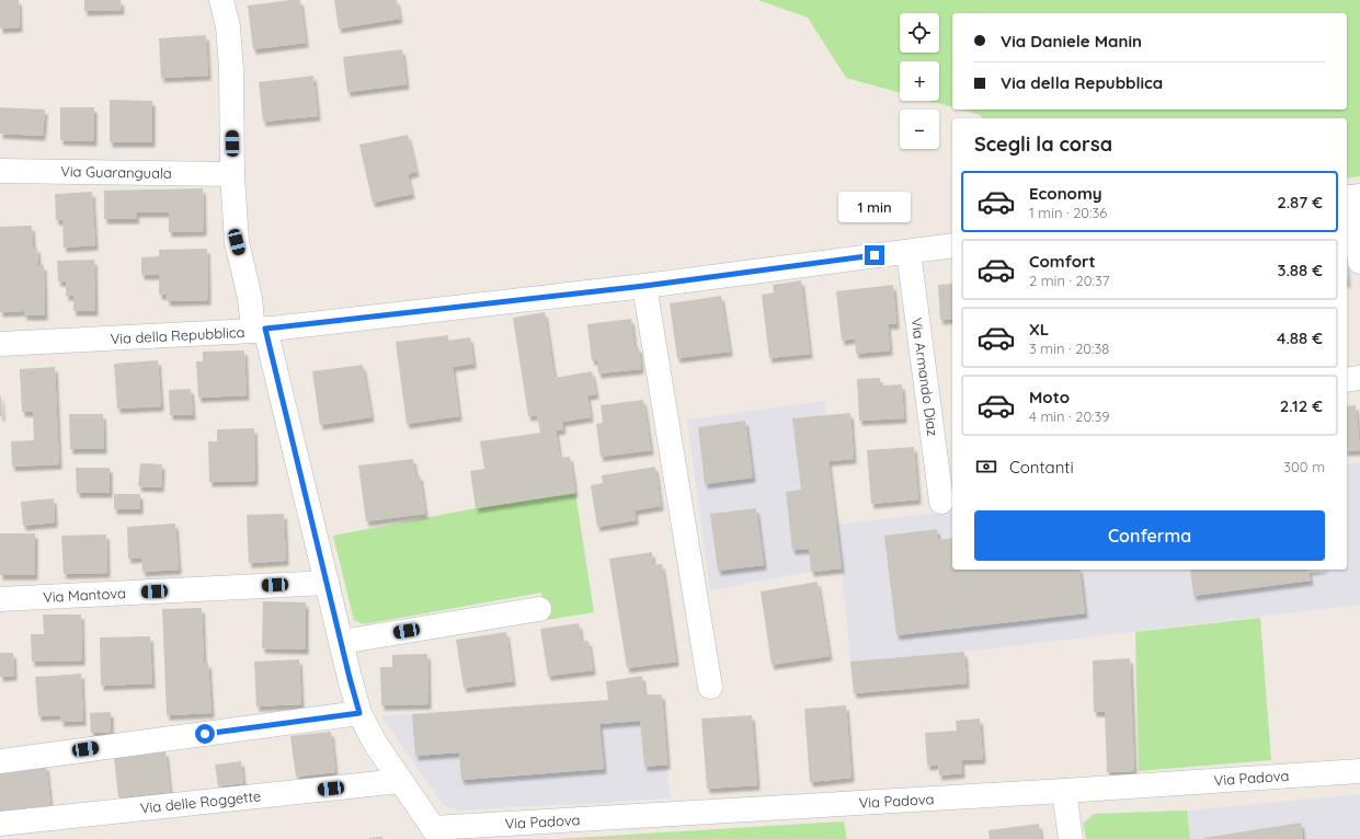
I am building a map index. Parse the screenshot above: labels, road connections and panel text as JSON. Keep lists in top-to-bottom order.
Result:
{
  "streets": {
    "street": [
      "Via Guaranguala",
      "Via della Repubblica",
      "Via Armando Diaz",
      "Via Mantova",
      "Via Padova",
      "Via delle Roggette"
    ]
  },
  "crossings": [
    ["Via della Repubblica", "Via Armando Diaz"]
  ],
  "page": {
    "map_buttons": ["+", "−"],
    "banner": ["Via Daniele Manin", "Via della Repubblica"],
    "heading": "Scegli la corsa",
    "list": [
      {
        "name": "Economy",
        "note": "1 min · 20:36",
        "value": "2.87 €"
      },
      {
        "name": "Comfort",
        "note": "2 min · 20:37",
        "value": "3.88 €"
      },
      {
        "name": "XL",
        "note": "3 min · 20:38",
        "value": "4.88 €"
      },
      {
        "name": "Moto",
        "note": "4 min · 20:39",
        "value": "2.12 €"
      }
    ],
    "bubble": "1 min",
    "pay": ["Contanti", "300 m"],
    "buttons": "Conferma"
  }
}
